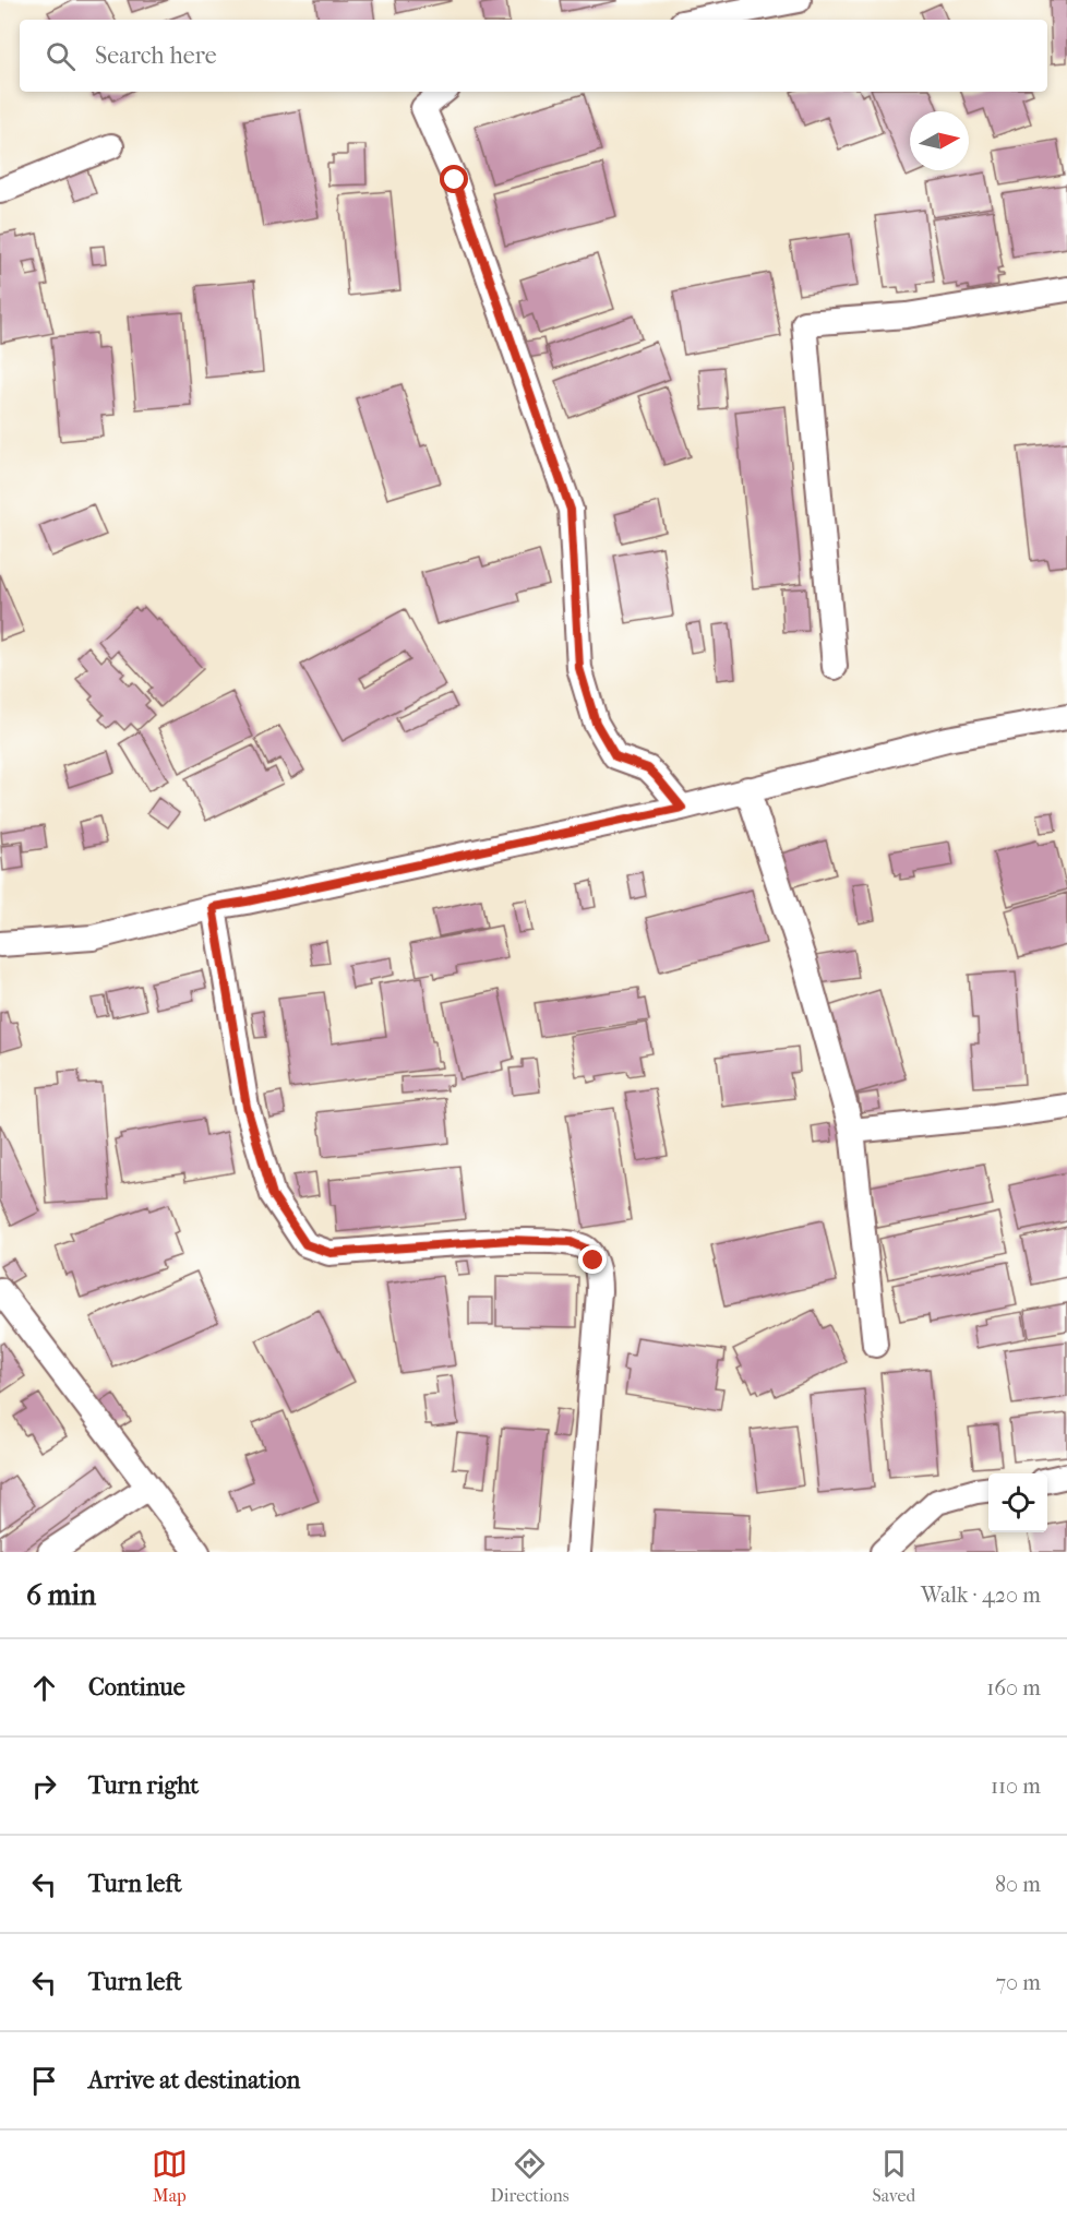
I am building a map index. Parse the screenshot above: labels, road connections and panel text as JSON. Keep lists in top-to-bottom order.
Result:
{
  "north": "right",
  "page": {
    "search": "Search here",
    "heading": ["6 min", "Walk · 420 m"],
    "list": [
      ["Continue", "160 m"],
      ["Turn right", "110 m"],
      ["Turn left", "80 m"],
      ["Turn left", "70 m"],
      "Arrive at destination"
    ],
    "nav": ["Map", "Directions", "Saved"]
  }
}
